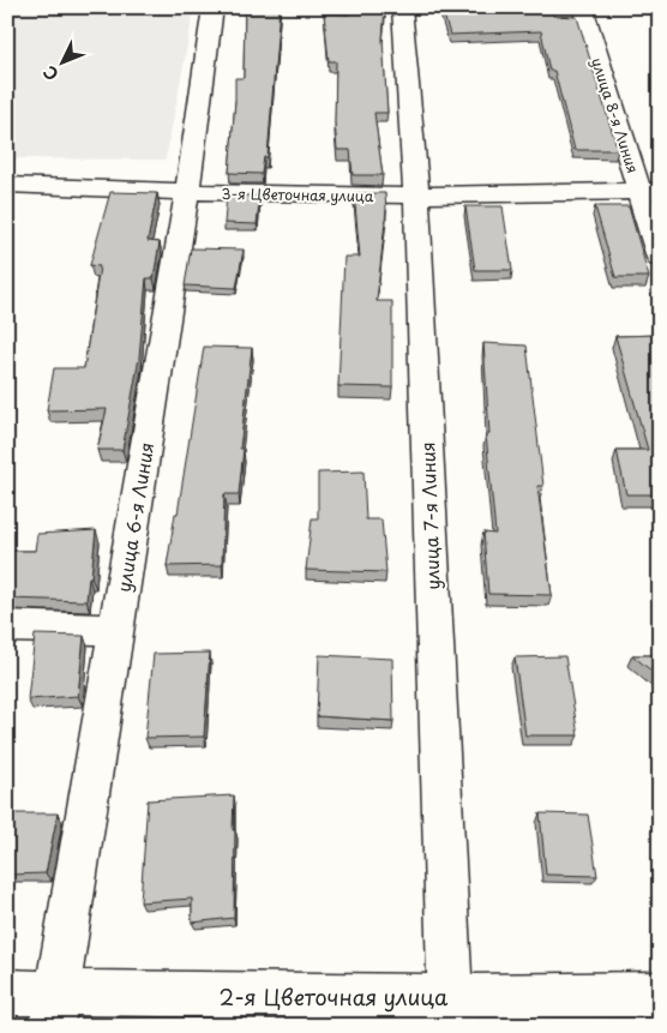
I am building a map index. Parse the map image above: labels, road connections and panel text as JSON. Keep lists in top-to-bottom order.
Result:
{
  "streets": {
    "lane": [
      "улица 8-я Линия",
      "3-я Цветочная улица",
      "улица 7-я Линия",
      "улица 6-я Линия",
      "2-я Цветочная улица"
    ]
  },
  "crossings": [
    ["улица 8-я Линия", "3-я Цветочная улица"],
    ["3-я Цветочная улица", "улица 7-я Линия"],
    ["3-я Цветочная улица", "улица 6-я Линия"],
    ["улица 7-я Линия", "2-я Цветочная улица"],
    ["улица 6-я Линия", "2-я Цветочная улица"]
  ],
  "north": "bottom left"
}
